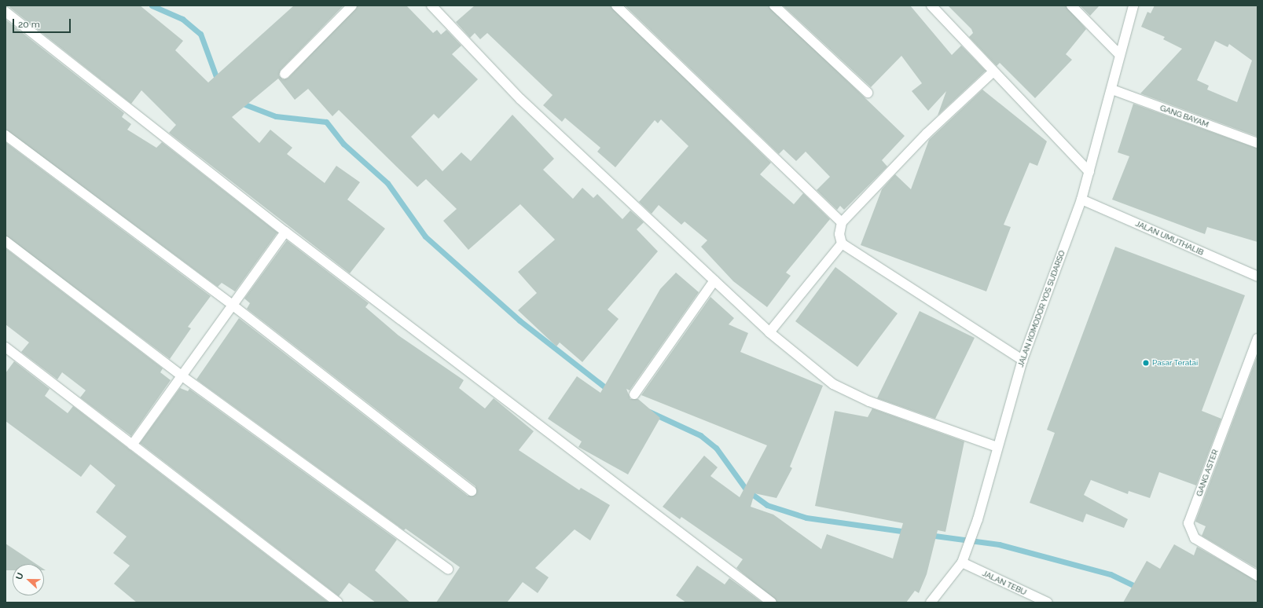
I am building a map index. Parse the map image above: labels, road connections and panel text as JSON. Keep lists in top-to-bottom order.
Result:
{
  "streets": {
    "street": [
      "GANG BAYAM",
      "JALAN UMUTHALIB",
      "JALAN KOMODOR YOS SUDARSO",
      "GANG ASTER",
      "JALAN TEBU"
    ]
  },
  "crossings": [
    ["GANG BAYAM", "JALAN KOMODOR YOS SUDARSO"],
    ["JALAN UMUTHALIB", "JALAN KOMODOR YOS SUDARSO"],
    ["JALAN KOMODOR YOS SUDARSO", "JALAN TEBU"]
  ],
  "places": ["Pasar Teratai"],
  "scale_bar": "20 m",
  "north": "left"
}
